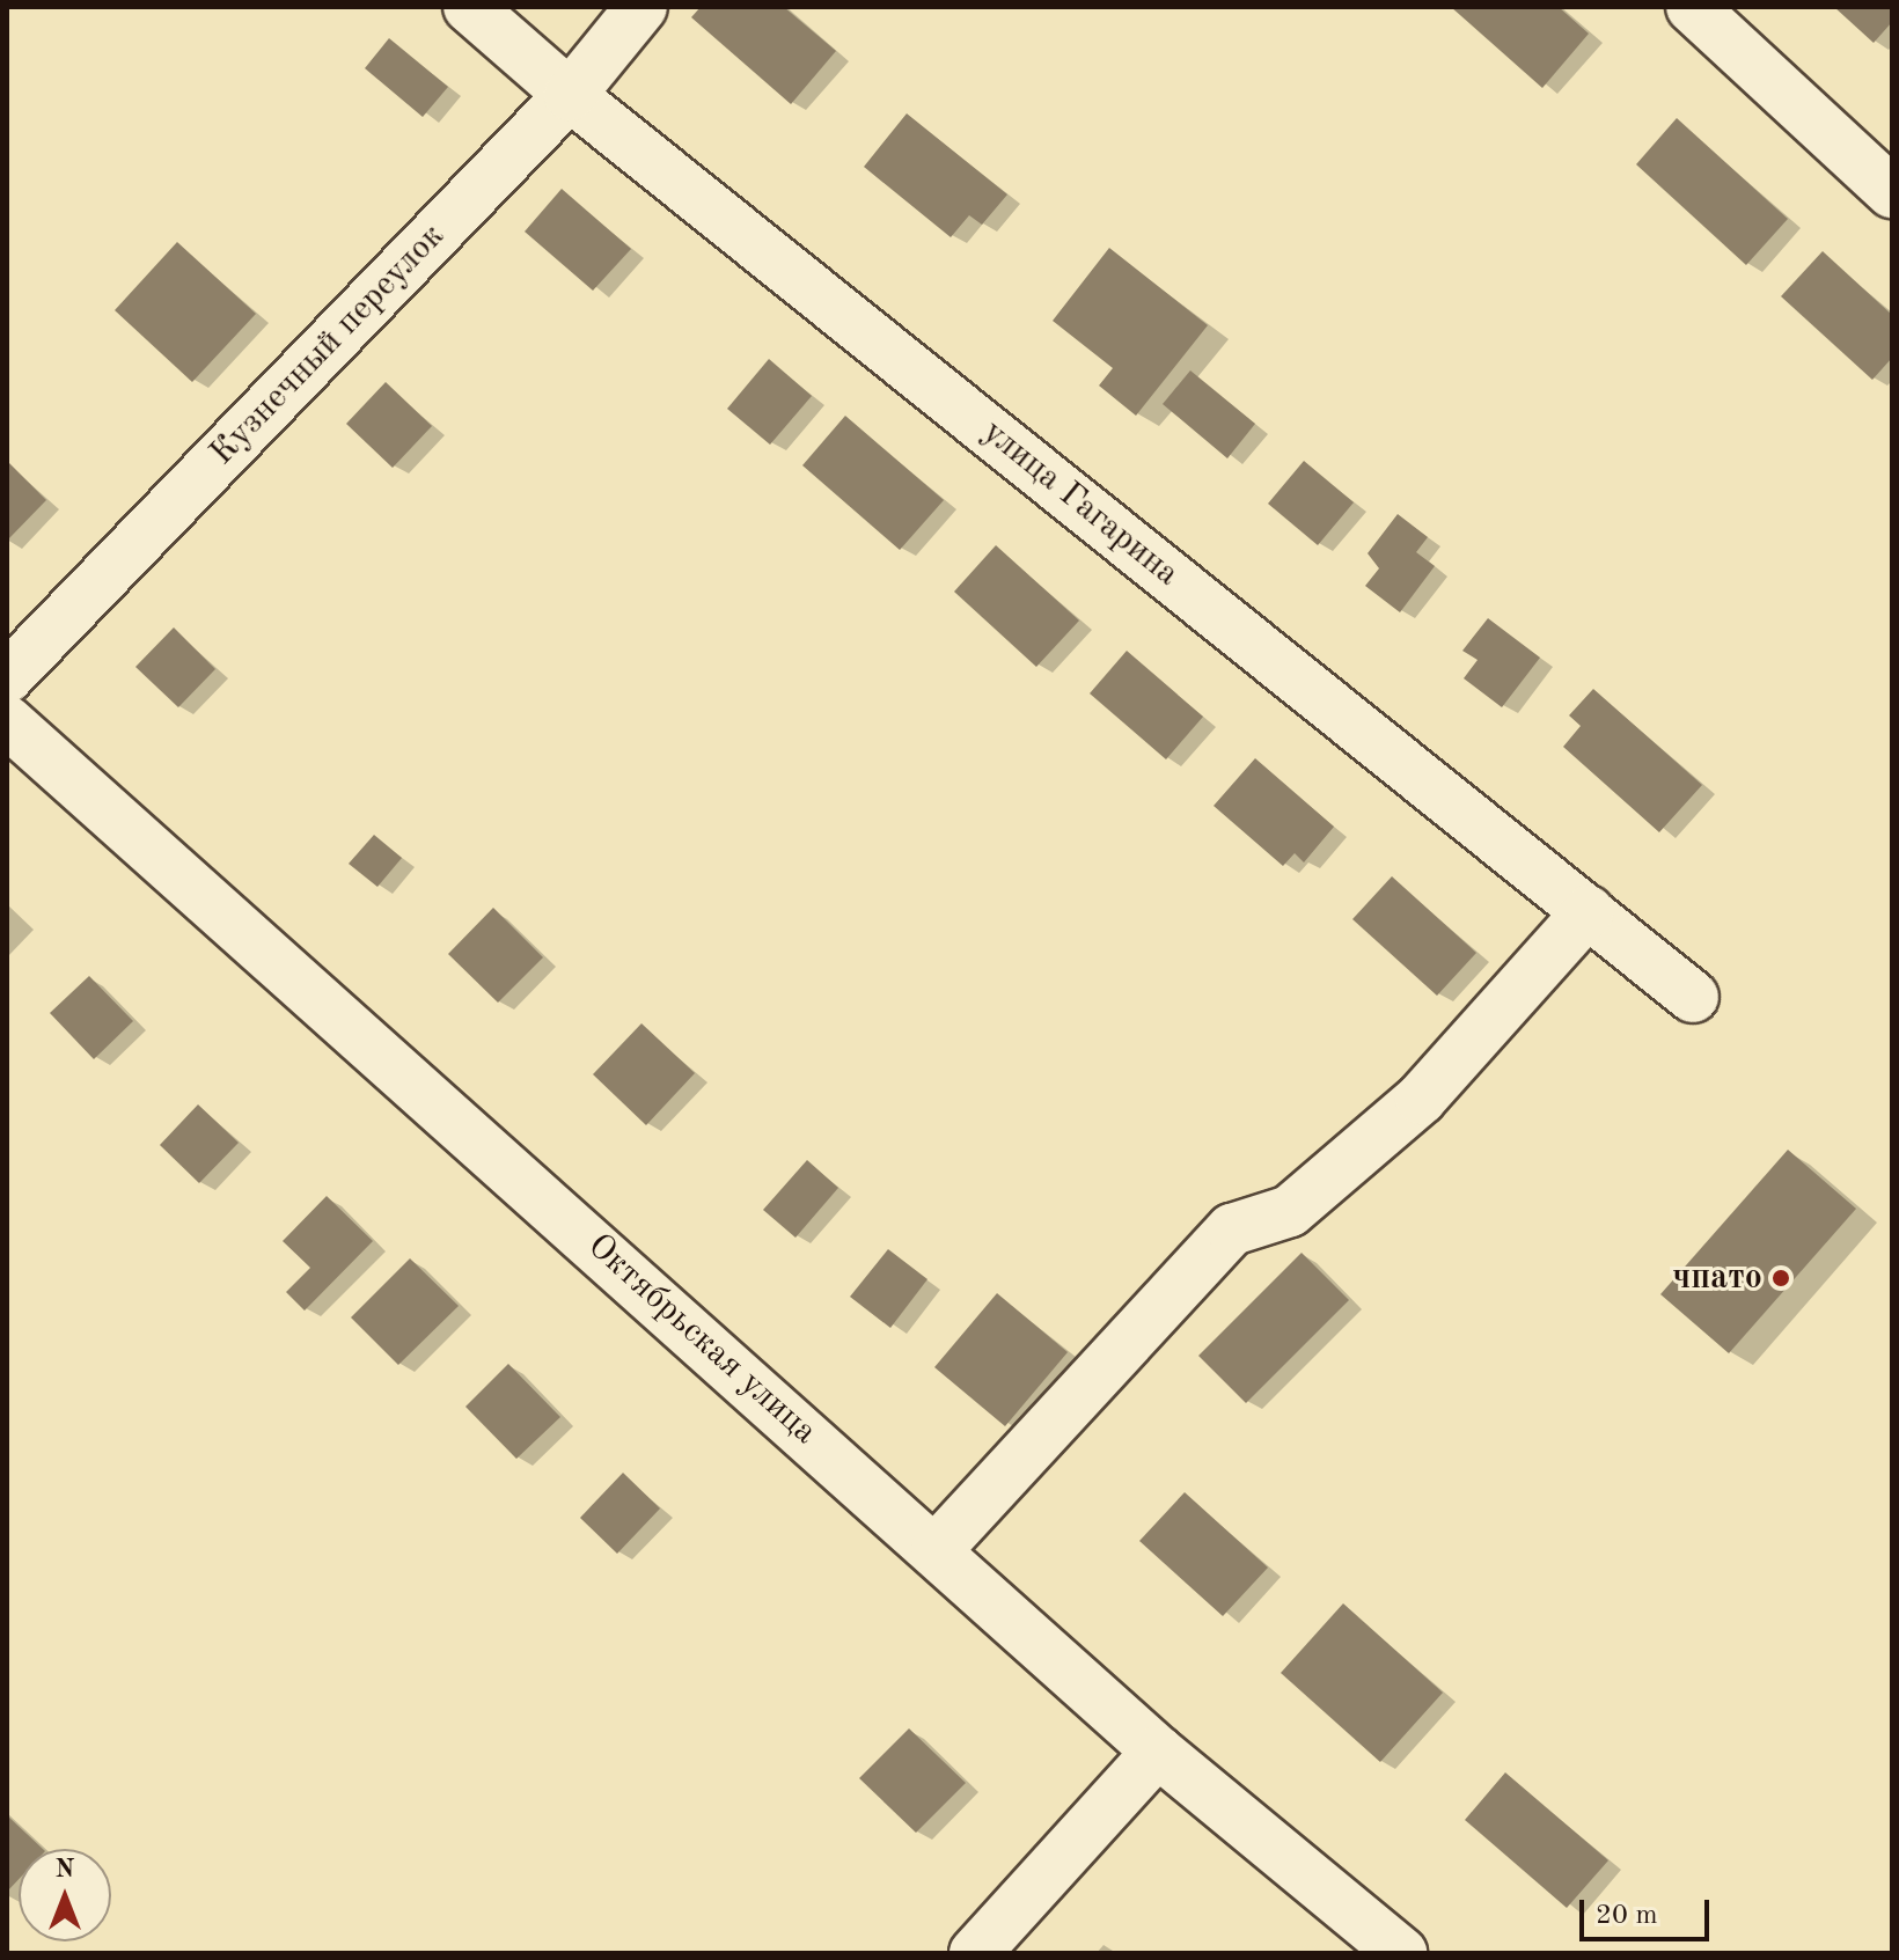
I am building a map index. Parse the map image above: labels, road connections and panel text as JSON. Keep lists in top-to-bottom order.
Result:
{
  "streets": {
    "street": ["Кузнечный переулок", "улица Гагарина", "Октябрьская улица"]
  },
  "crossings": [
    ["Кузнечный переулок", "улица Гагарина"]
  ],
  "places": ["чпато"],
  "scale_bar": "20 m",
  "north": "top"
}
